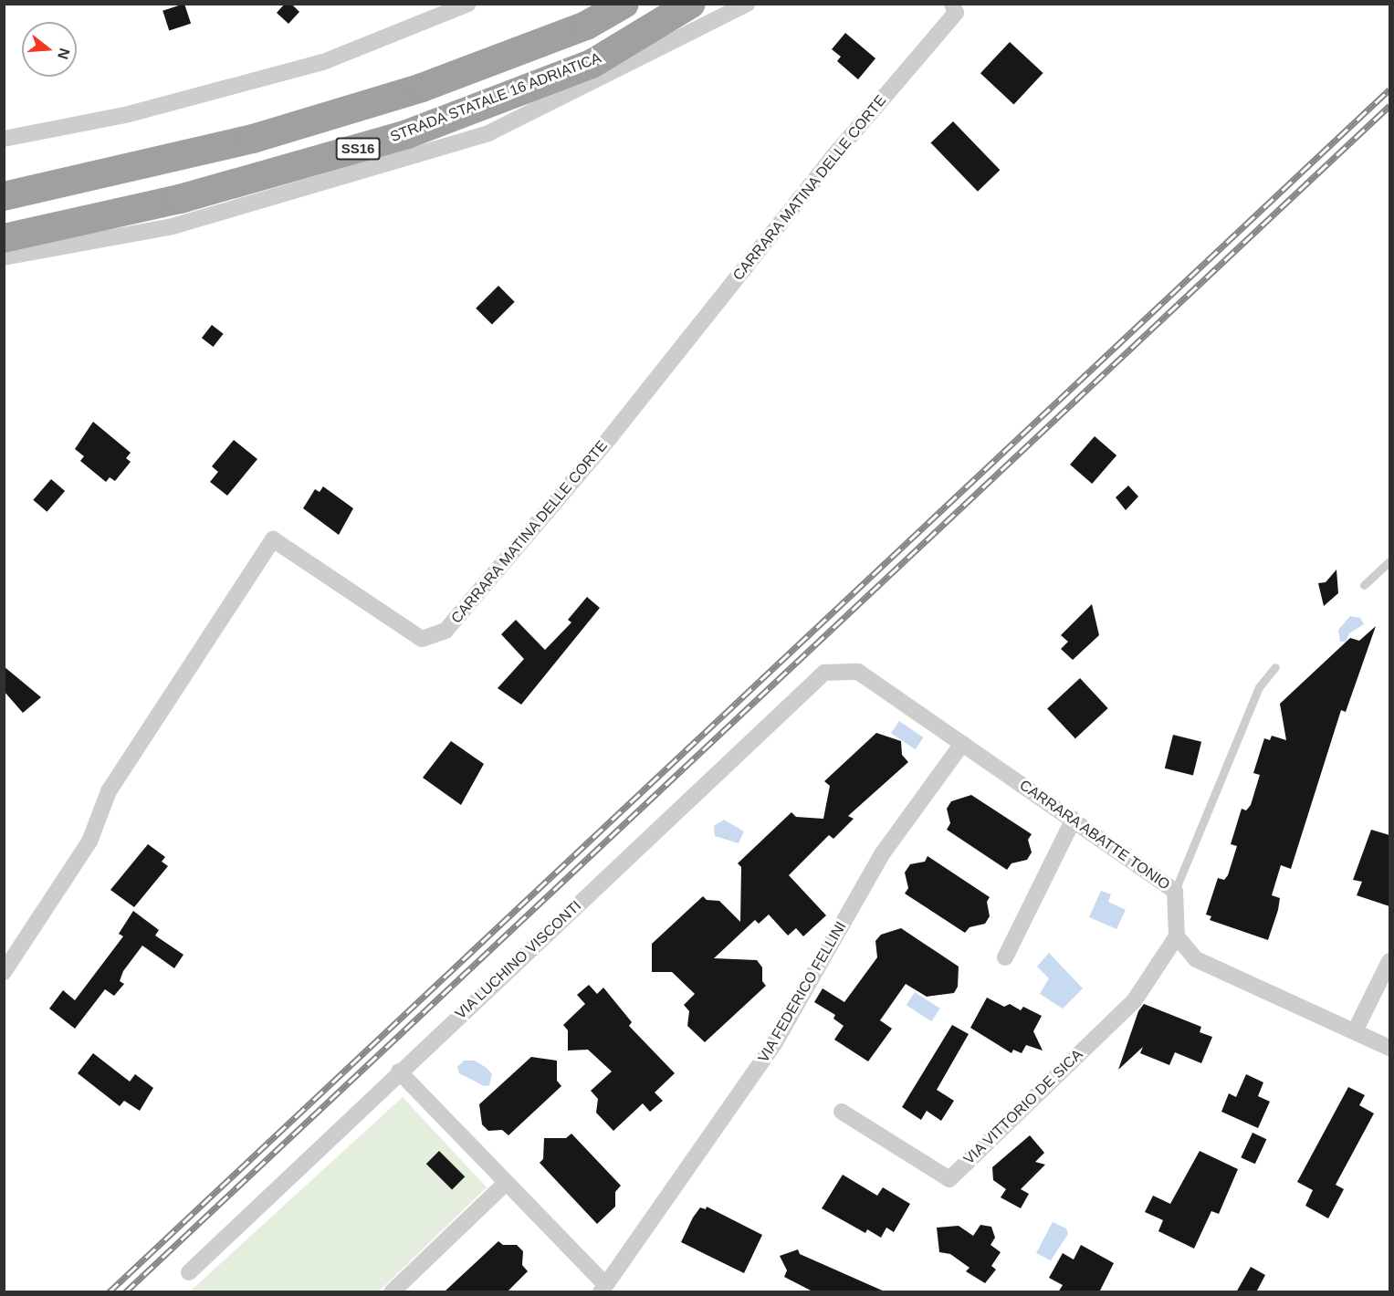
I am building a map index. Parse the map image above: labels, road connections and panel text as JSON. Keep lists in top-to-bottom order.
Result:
{
  "streets": {
    "highway": ["STRADA STATALE 16 ADRIATICA", "SS16"],
    "street": [
      "CARRARA MATINA DELLE CORTE",
      "CARRARA ABATTE TONIO",
      "VIA LUCHINO VISCONTI",
      "VIA FEDERICO FELLINI",
      "VIA VITTORIO DE SICA"
    ]
  },
  "crossings": [
    ["CARRARA ABATTE TONIO", "VIA LUCHINO VISCONTI"],
    ["CARRARA ABATTE TONIO", "VIA FEDERICO FELLINI"],
    ["CARRARA ABATTE TONIO", "VIA VITTORIO DE SICA"]
  ],
  "north": "right"
}
